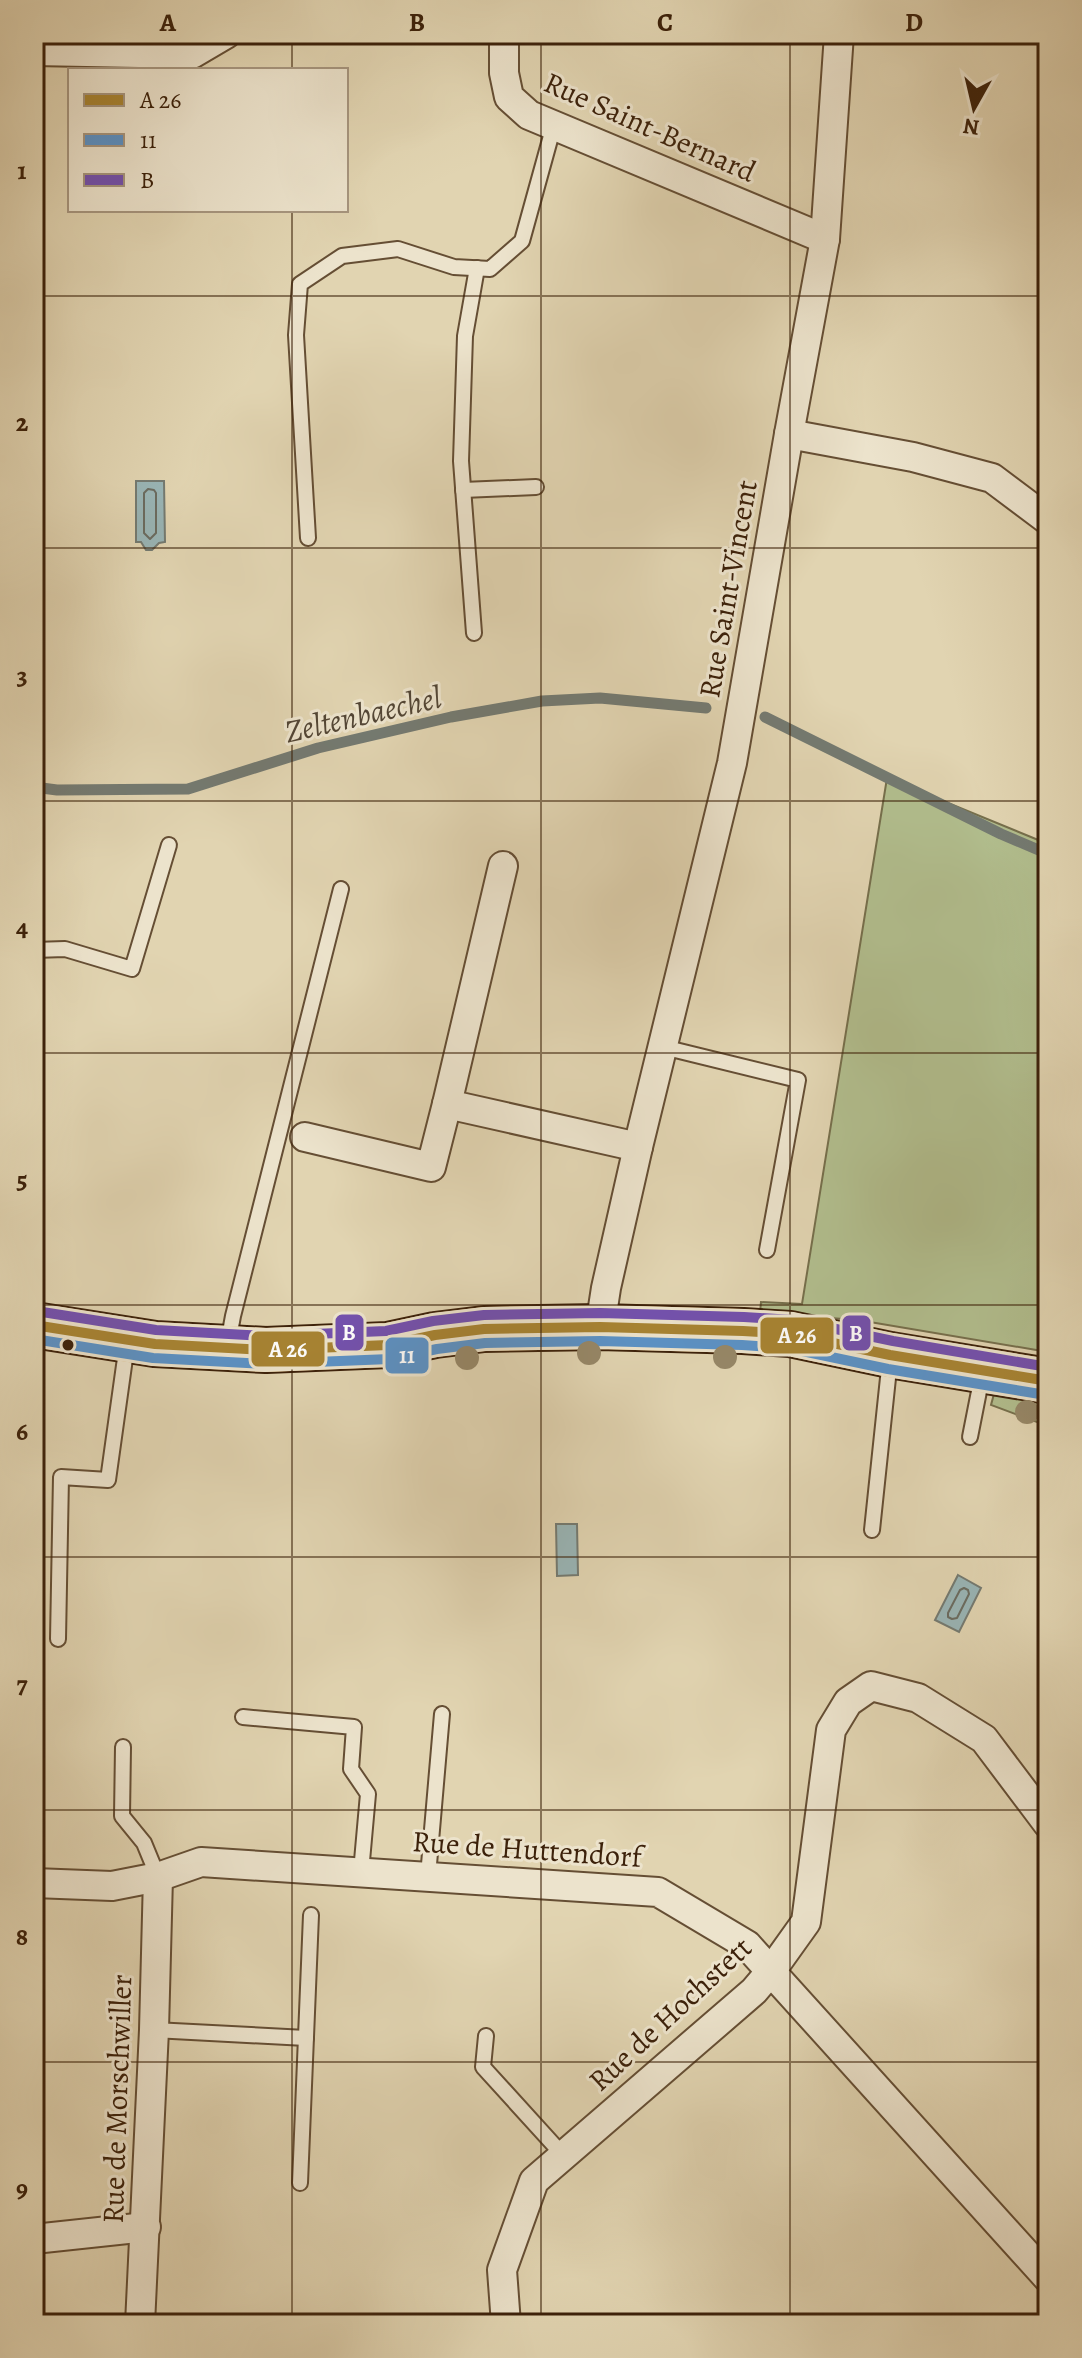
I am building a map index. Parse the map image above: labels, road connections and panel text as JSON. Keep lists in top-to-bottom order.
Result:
{
  "streets": {
    "street": [
      "Rue Saint-Bernard",
      "Rue Saint-Vincent",
      "Rue de Huttendorf",
      "Rue de Hochstett",
      "Rue de Morschwiller"
    ]
  },
  "crossings": [
    ["Rue Saint-Bernard", "Rue Saint-Vincent"],
    ["Rue de Huttendorf", "Rue de Hochstett"],
    ["Rue de Huttendorf", "Rue de Morschwiller"]
  ],
  "water": ["Zeltenbaechel"],
  "lines": ["transit line B", "transit line 11"],
  "legend": ["A 26", "11", "B"],
  "north": "bottom",
  "grid": {
    "columns": [
      "A",
      "B",
      "C",
      "D"
    ],
    "rows": [
      "1",
      "2",
      "3",
      "4",
      "5",
      "6",
      "7",
      "8",
      "9"
    ]
  }
}
